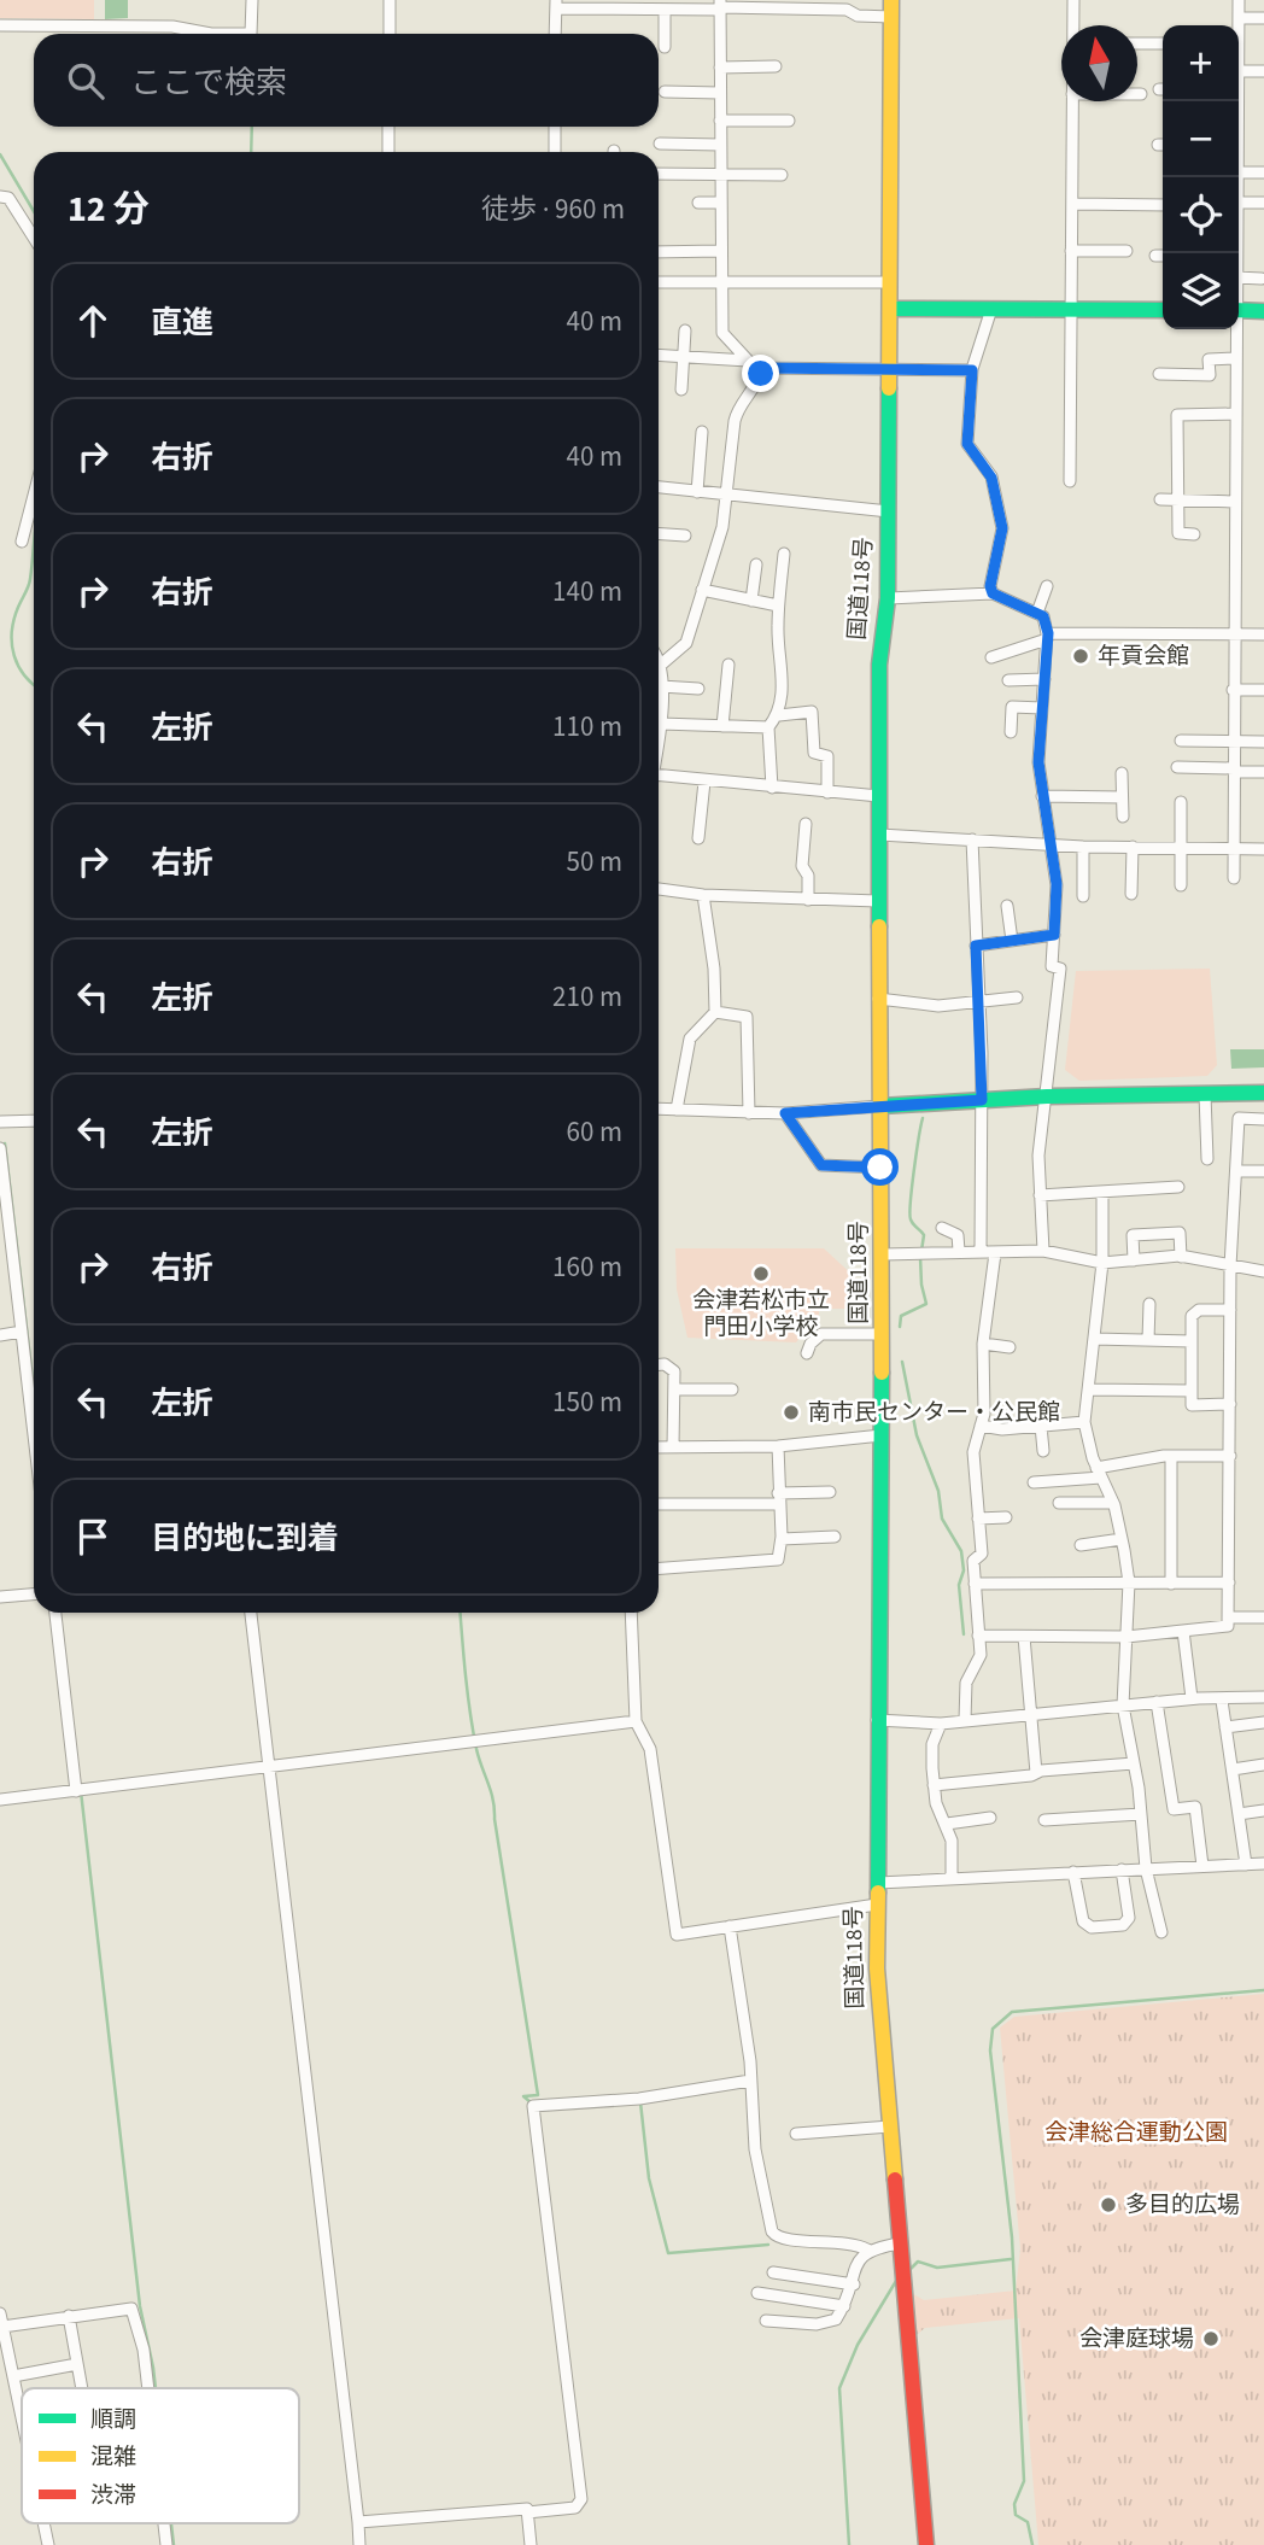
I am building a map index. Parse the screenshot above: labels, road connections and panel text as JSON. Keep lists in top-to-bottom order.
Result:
{
  "streets": {
    "main road": ["国道118号"]
  },
  "parks": ["会津総合運動公園"],
  "places": [
    "年貢会館",
    "会津若松市立 門田小学校",
    "南市民センター・公民館",
    "多目的広場",
    "会津庭球場"
  ],
  "legend": ["順調", "混雑", "渋滞"],
  "north": "top",
  "page": {
    "map_buttons": ["+", "−"],
    "search": "ここで検索",
    "heading": ["12 分", "徒歩 · 960 m"],
    "list": [
      ["直進", "40 m"],
      ["右折", "40 m"],
      ["右折", "140 m"],
      ["左折", "110 m"],
      ["右折", "50 m"],
      ["左折", "210 m"],
      ["左折", "60 m"],
      ["右折", "160 m"],
      ["左折", "150 m"],
      "目的地に到着"
    ]
  }
}
